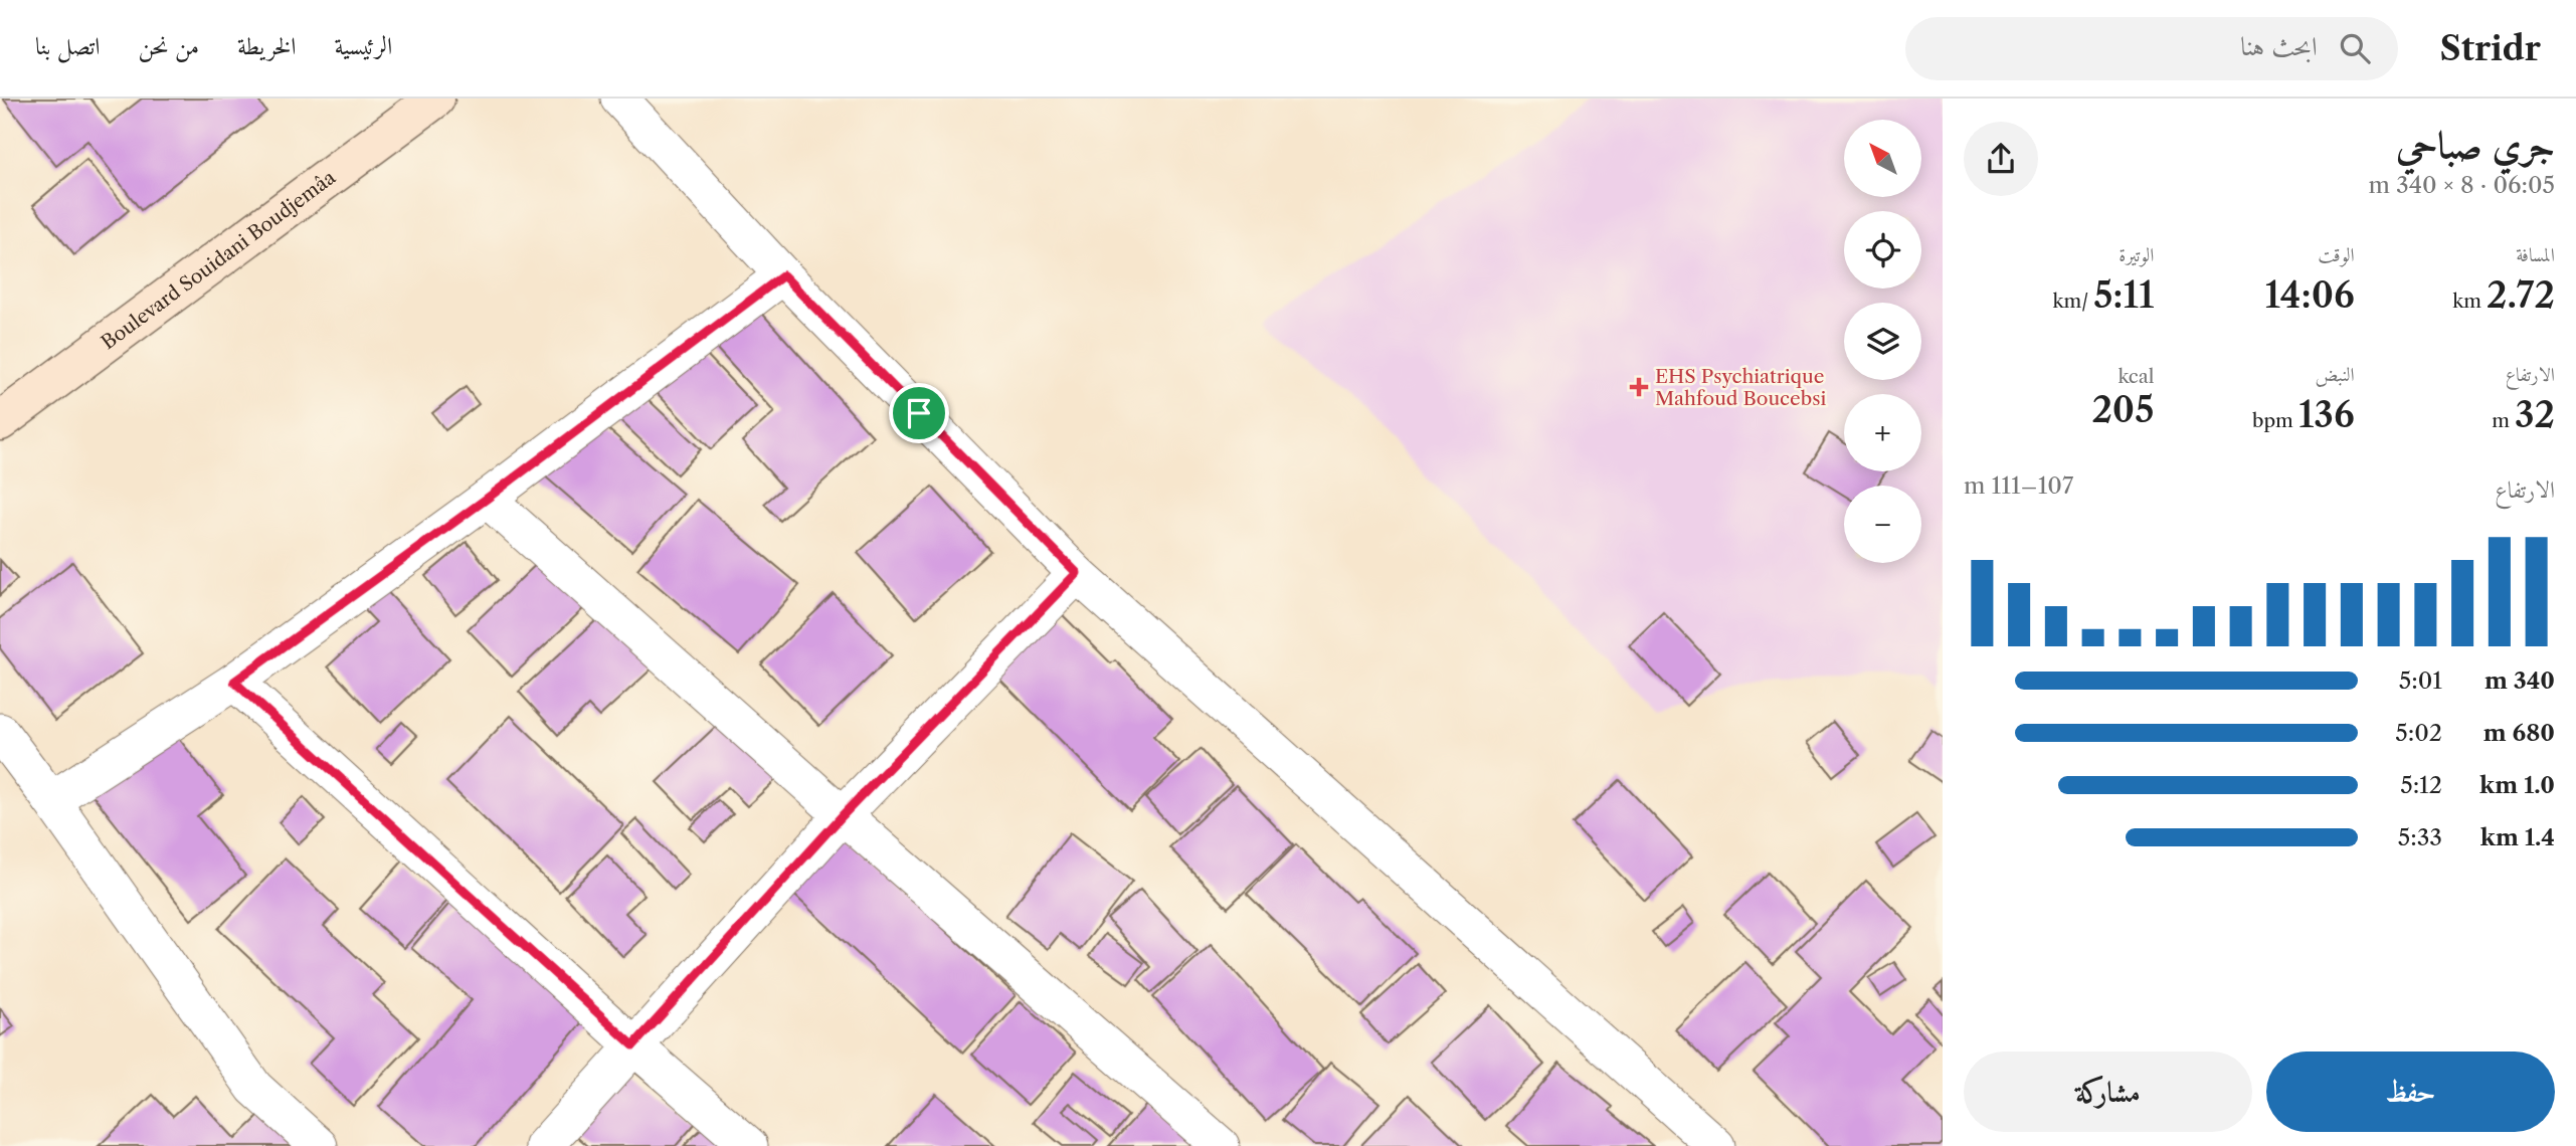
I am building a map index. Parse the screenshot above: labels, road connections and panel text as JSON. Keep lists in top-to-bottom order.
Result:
{
  "streets": {
    "main road": ["Boulevard Souidani Boudjemâa"]
  },
  "places": {
    "health": ["EHS Psychiatrique Mahfoud Boucebsi"]
  },
  "north": "top left",
  "page": {
    "header": "Stridr",
    "search": "ابحث هنا",
    "nav": [
      "الرئيسية",
      "الخريطة",
      "من نحن",
      "اتصل بنا"
    ],
    "heading": ["جري صباحي", "06:05 · 8 × 340 m"],
    "map_buttons": ["+", "−"],
    "stats": [
      ["المسافة", "2.72 km"],
      ["الوقت", "14:06"],
      ["الوتيرة", "5:11 /km"],
      ["الارتفاع", "32 m"],
      ["النبض", "136 bpm"],
      ["kcal", "205"]
    ],
    "chart": ["الارتفاع", "107–111 m"],
    "list": [
      {
        "name": "340 m",
        "note": "5:01"
      },
      {
        "name": "680 m",
        "note": "5:02"
      },
      {
        "name": "1.0 km",
        "note": "5:12"
      },
      {
        "name": "1.4 km",
        "note": "5:33"
      }
    ],
    "buttons": ["حفظ", "مشاركة"]
  }
}
